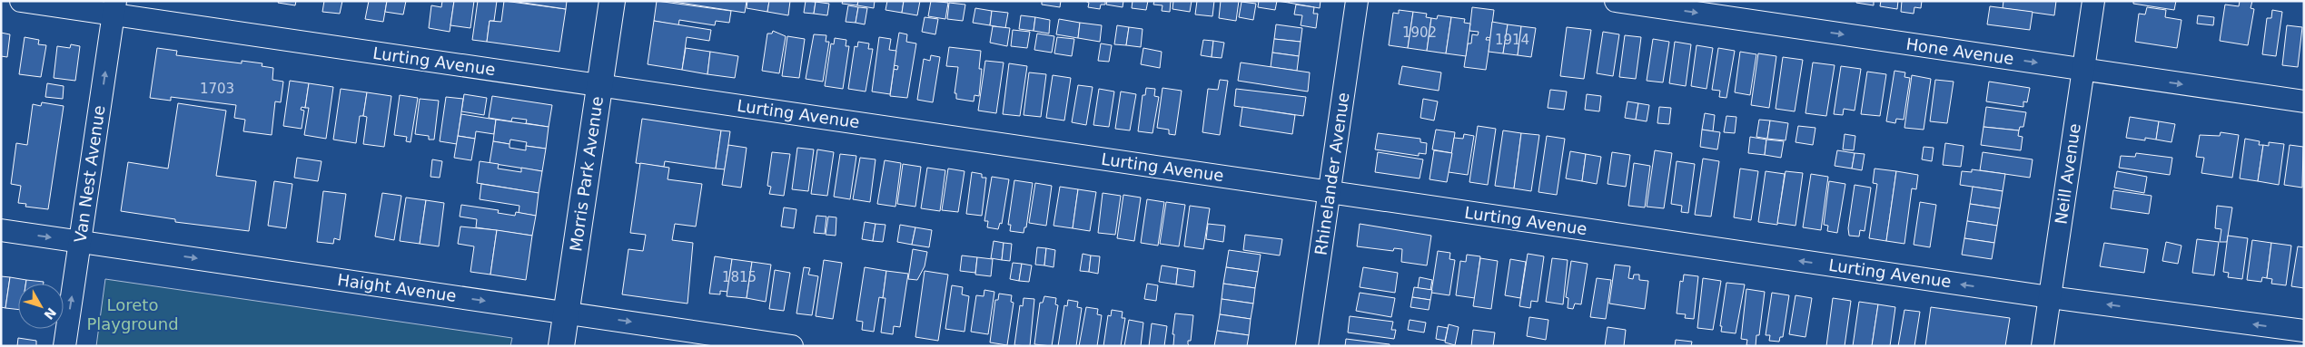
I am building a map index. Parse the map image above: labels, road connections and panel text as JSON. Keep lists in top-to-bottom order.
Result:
{
  "streets": {
    "main road": ["Morris Park Avenue"],
    "street": [
      "Hone Avenue",
      "Lurting Avenue",
      "Van Nest Avenue",
      "Rhinelander Avenue",
      "Neill Avenue",
      "Haight Avenue"
    ]
  },
  "crossings": [
    ["Hone Avenue", "Neill Avenue"],
    ["Lurting Avenue", "Van Nest Avenue"],
    ["Lurting Avenue", "Morris Park Avenue"],
    ["Lurting Avenue", "Rhinelander Avenue"],
    ["Lurting Avenue", "Neill Avenue"],
    ["Van Nest Avenue", "Haight Avenue"],
    ["Morris Park Avenue", "Haight Avenue"]
  ],
  "one_way": [
    "Hone Avenue",
    "Lurting Avenue",
    "Van Nest Avenue",
    "Haight Avenue"
  ],
  "parks": ["Loreto Playground"],
  "house_numbers": [
    "1902",
    "1914",
    "1703",
    "1815"
  ],
  "north": "bottom right"
}
